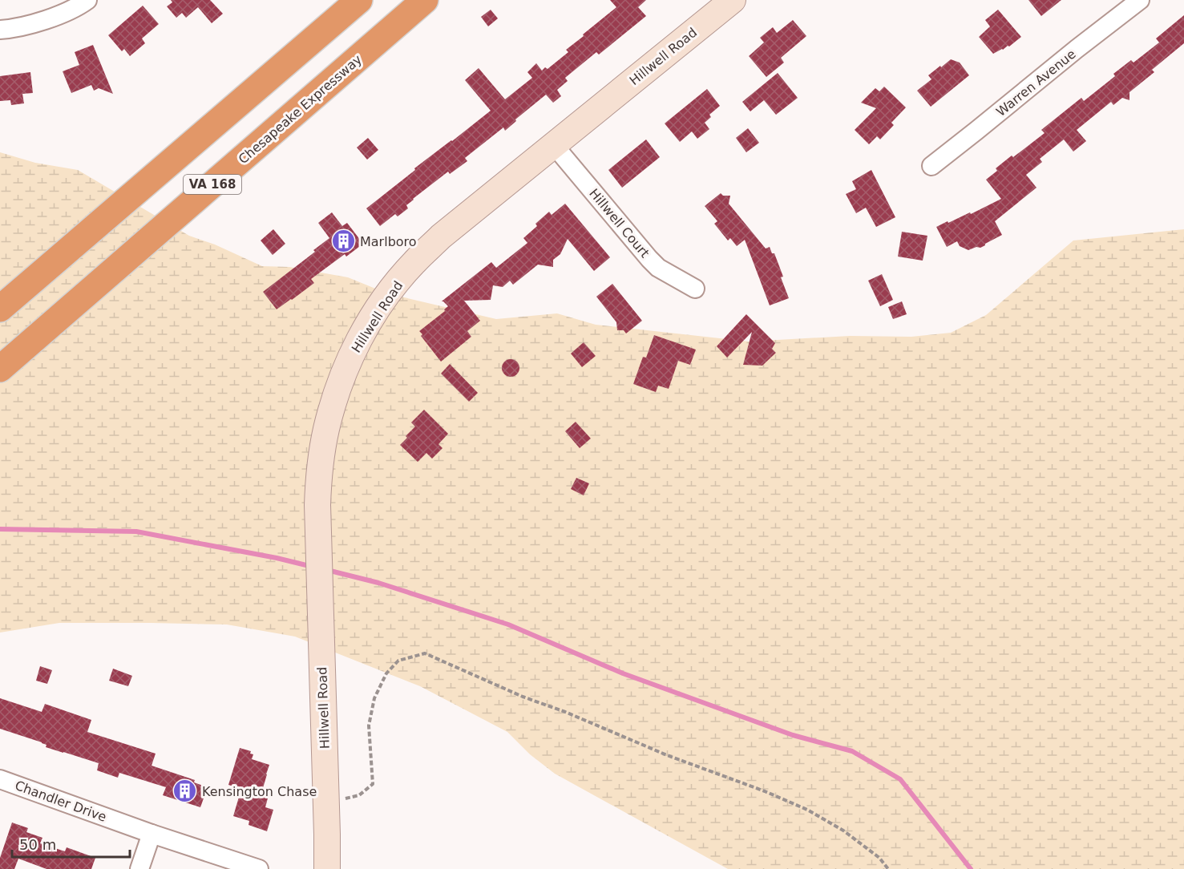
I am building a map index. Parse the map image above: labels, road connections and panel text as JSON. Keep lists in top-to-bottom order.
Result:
{
  "streets": {
    "highway": ["Chesapeake Expressway", "VA 168"],
    "street": [
      "Hillwell Road",
      "Warren Avenue",
      "Hillwell Court",
      "Chandler Drive"
    ]
  },
  "crossings": [
    ["Hillwell Road", "Hillwell Court"]
  ],
  "places": {
    "building": ["Marlboro", "Kensington Chase"]
  },
  "scale_bar": "50 m"
}
